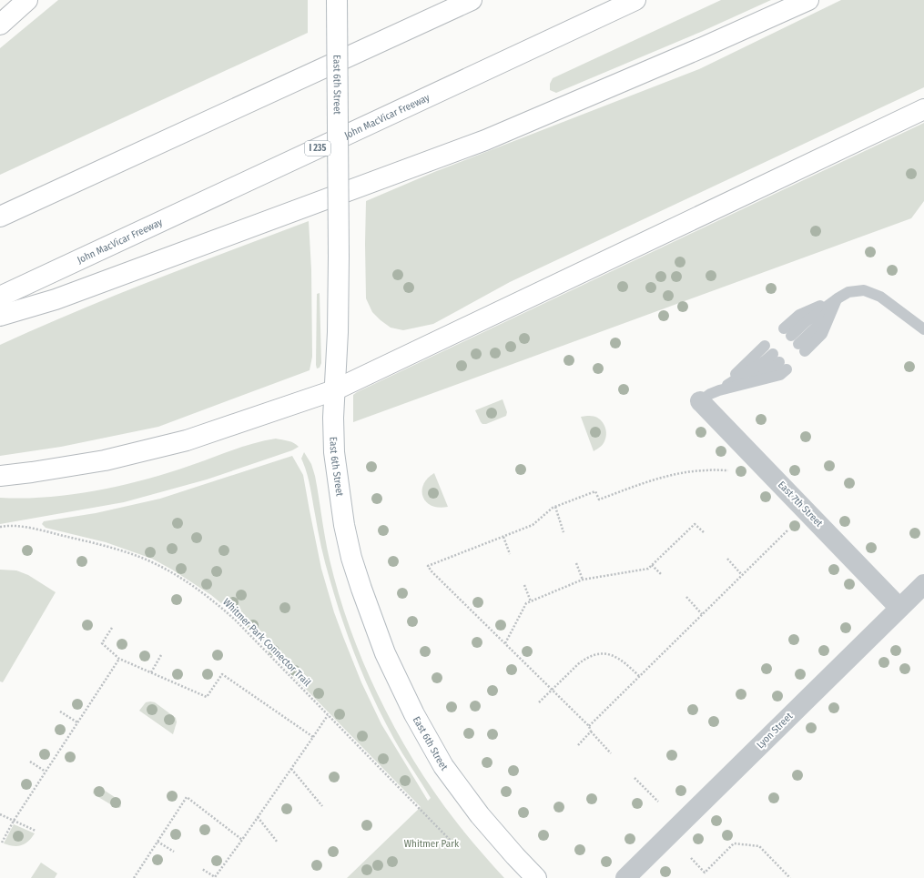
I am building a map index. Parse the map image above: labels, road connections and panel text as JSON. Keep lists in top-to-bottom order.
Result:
{
  "streets": {
    "main road": ["East 6th Street", "John MacVicar Freeway", "I 235"],
    "street": ["East 7th Street", "Lyon Street"],
    "path": ["Whitmer Park Connector Trail"]
  },
  "crossings": [
    ["East 7th Street", "Lyon Street"]
  ],
  "parks": ["Whitmer Park"]
}
